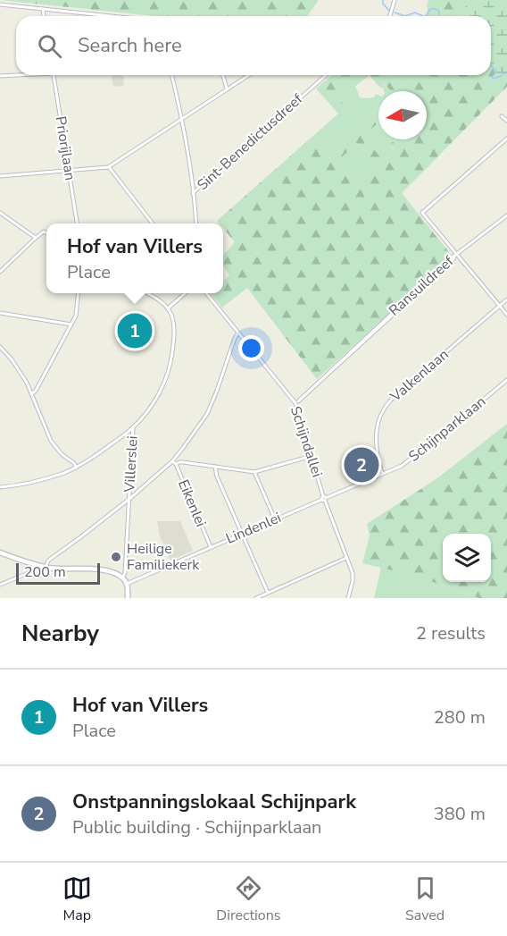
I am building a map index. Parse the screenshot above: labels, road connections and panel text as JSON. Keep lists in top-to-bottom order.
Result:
{
  "streets": {
    "street": [
      "Sint-Benedictusdreef",
      "Priorijlaan",
      "Ransuildreef",
      "Valkenlaan",
      "Schijnparklaan",
      "Schijndallei",
      "Villerslei",
      "Eikenlei",
      "Lindenlei"
    ]
  },
  "crossings": [
    ["Ransuildreef", "Schijndallei"],
    ["Valkenlaan", "Schijnparklaan"],
    ["Schijnparklaan", "Schijndallei"],
    ["Schijnparklaan", "Lindenlei"],
    ["Schijndallei", "Lindenlei"],
    ["Eikenlei", "Lindenlei"]
  ],
  "places": ["Heilige Familiekerk"],
  "scale_bar": "200 m",
  "north": "left",
  "page": {
    "search": "Search here",
    "popup": ["Hof van Villers", "Place"],
    "pins": ["1", "2"],
    "scale": "200 m",
    "heading": ["Nearby", "2 results"],
    "list": [
      {
        "mark": "1",
        "name": "Hof van Villers",
        "note": "Place",
        "value": "280 m"
      },
      {
        "mark": "2",
        "name": "Onstpanningslokaal Schijnpark",
        "note": "Public building · Schijnparklaan",
        "value": "380 m"
      }
    ],
    "nav": ["Map", "Directions", "Saved"]
  }
}
